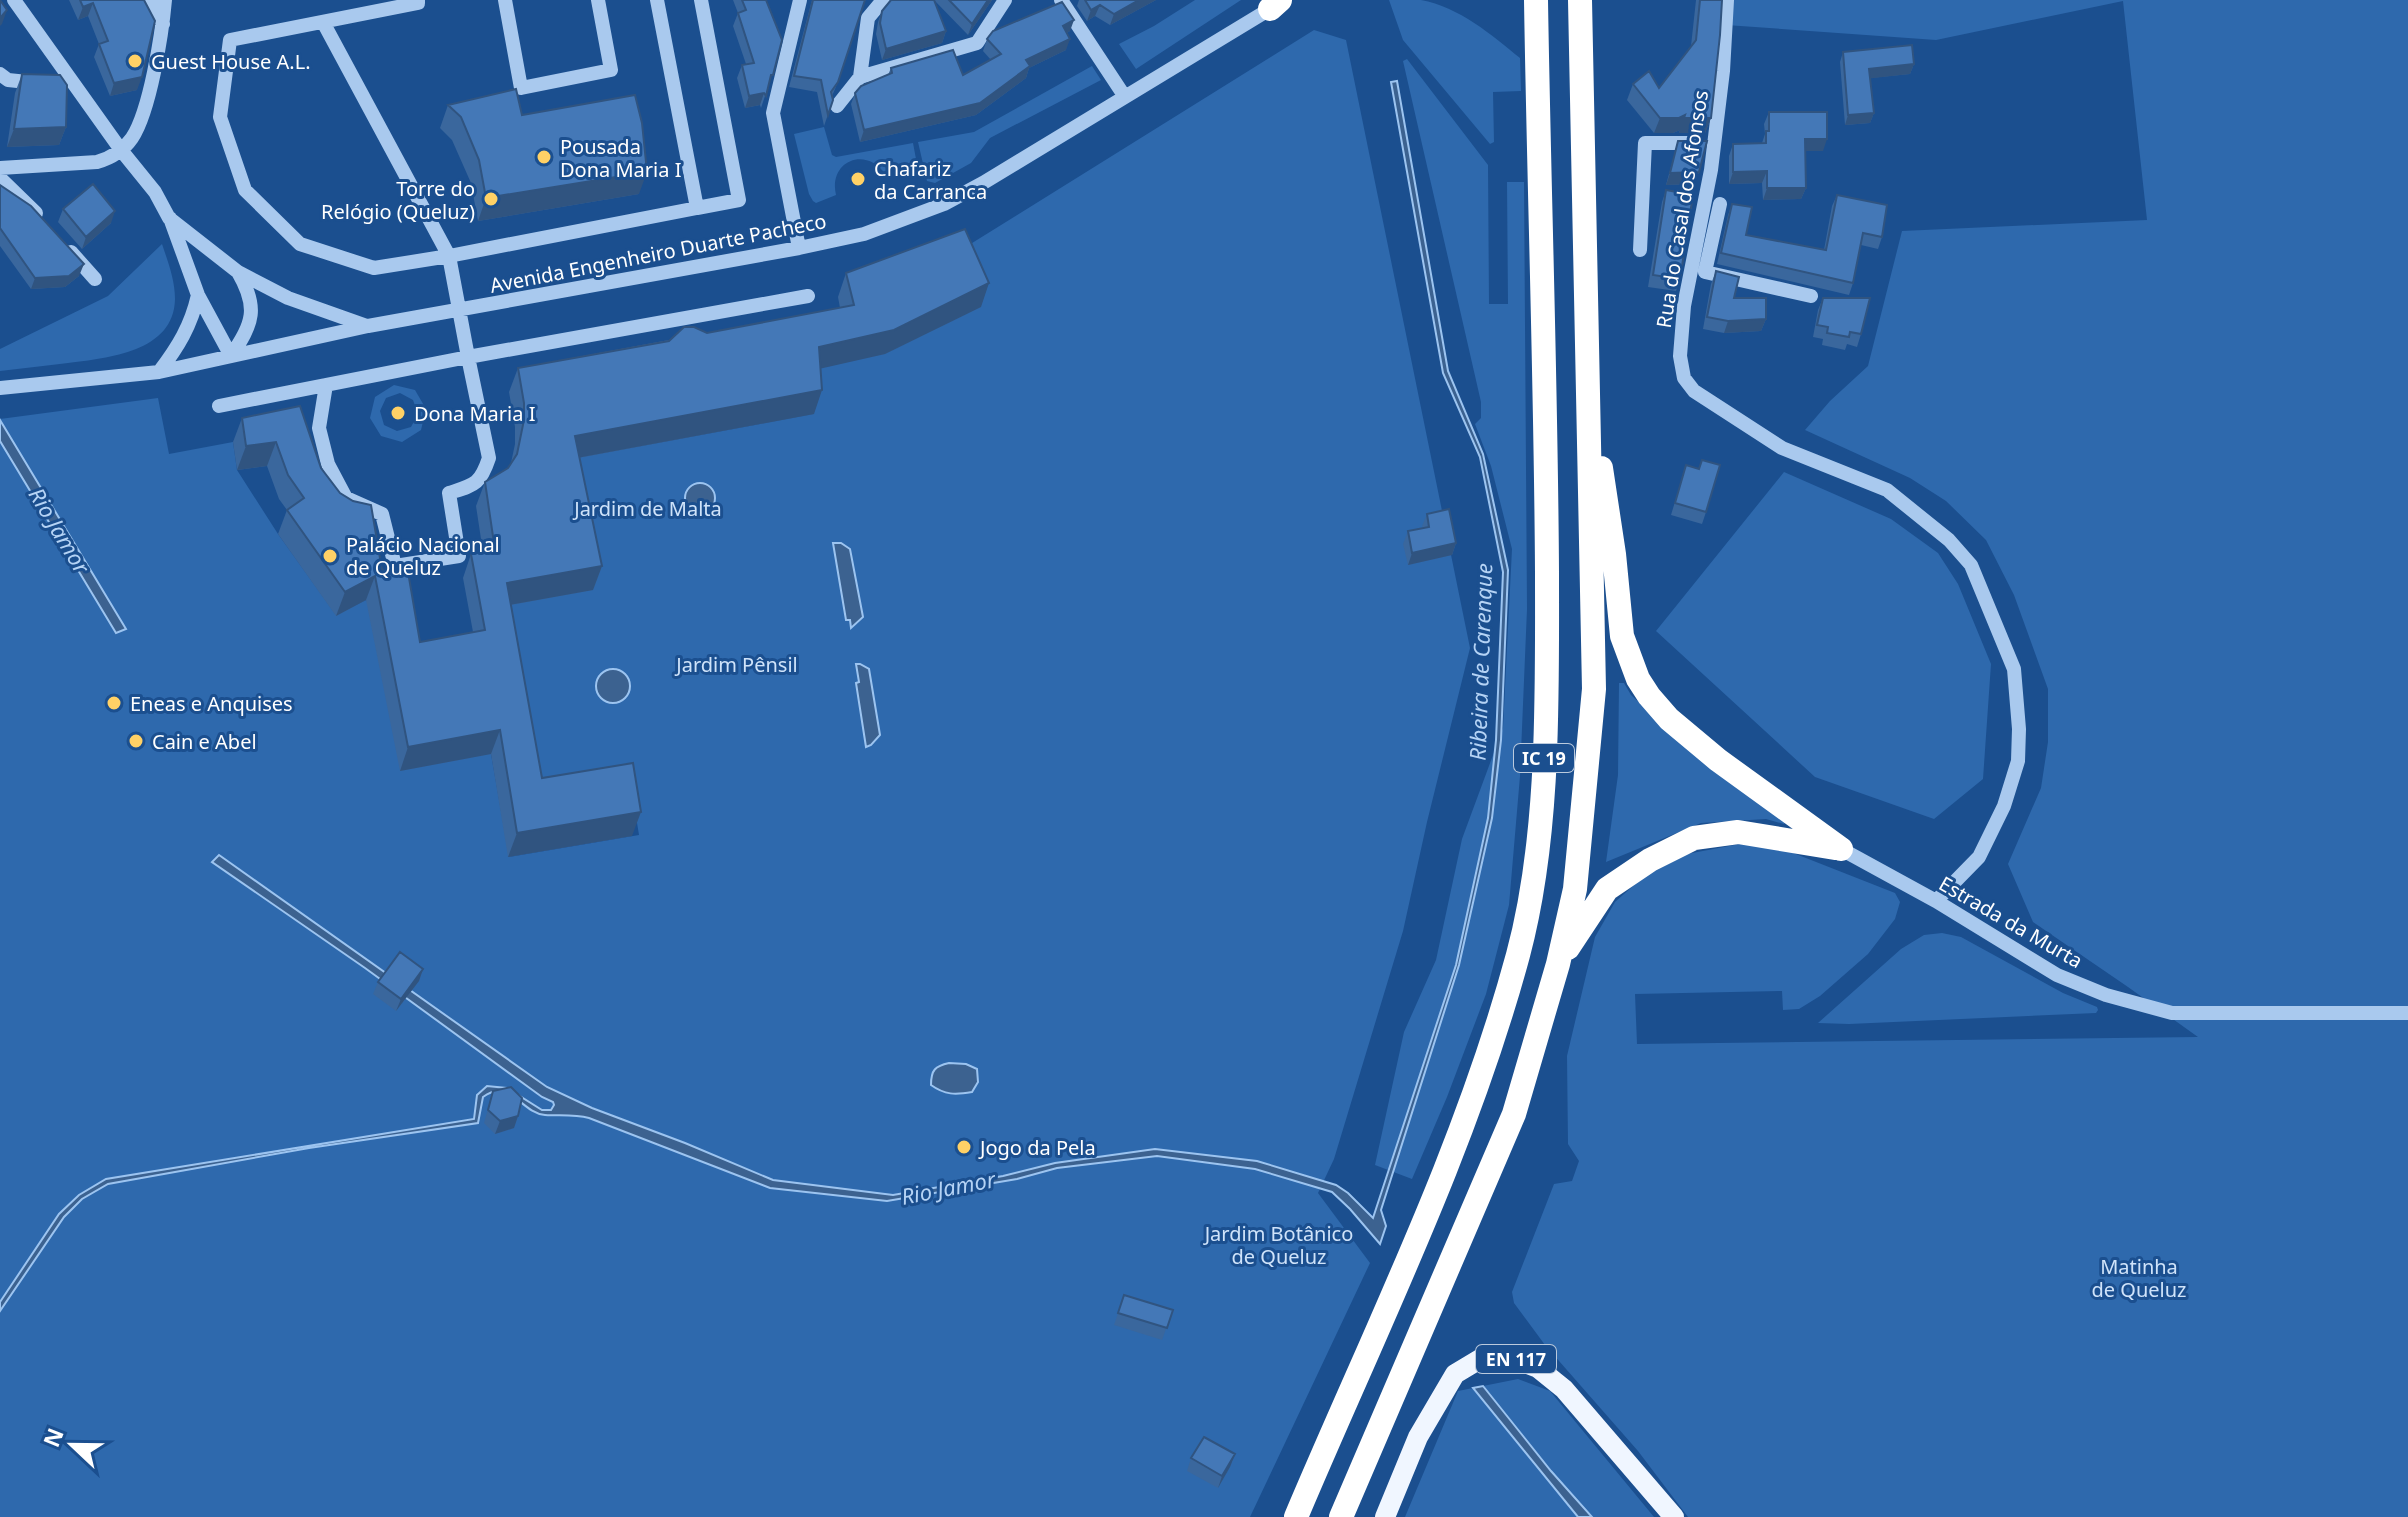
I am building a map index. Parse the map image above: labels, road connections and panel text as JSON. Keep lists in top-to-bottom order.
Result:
{
  "streets": {
    "highway": ["IC 19"],
    "main road": ["EN 117"],
    "street": ["Rua do Casal dos Afonsos", "Avenida Engenheiro Duarte Pacheco", "Estrada da Murta"]
  },
  "crossings": [
    ["Rua do Casal dos Afonsos", "Estrada da Murta"]
  ],
  "water": ["Rio Jamor", "Ribeira de Carenque"],
  "parks": [
    "Jardim de Malta",
    "Jardim Pênsil",
    "Jardim Botânico de Queluz",
    "Matinha de Queluz"
  ],
  "places": [
    "Guest House A.L.",
    "Pousada Dona Maria I",
    "Chafariz da Carranca",
    "Torre do Relógio (Queluz)",
    "Dona Maria I",
    "Palácio Nacional de Queluz",
    "Eneas e Anquises",
    "Cain e Abel",
    "Jogo da Pela"
  ],
  "north": "left"
}
